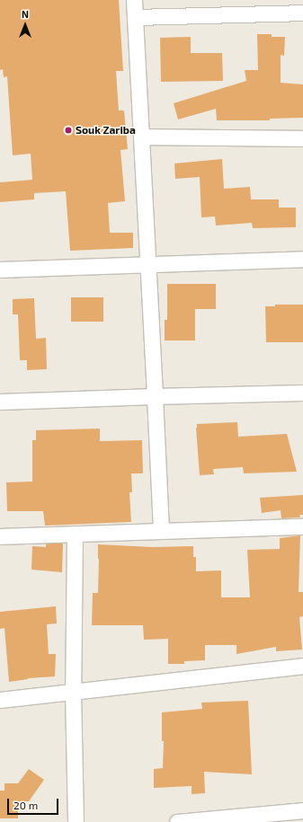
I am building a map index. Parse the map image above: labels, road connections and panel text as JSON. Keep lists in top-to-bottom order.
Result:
{
  "places": ["Souk Zariba"],
  "scale_bar": "20 m",
  "north": "top"
}
